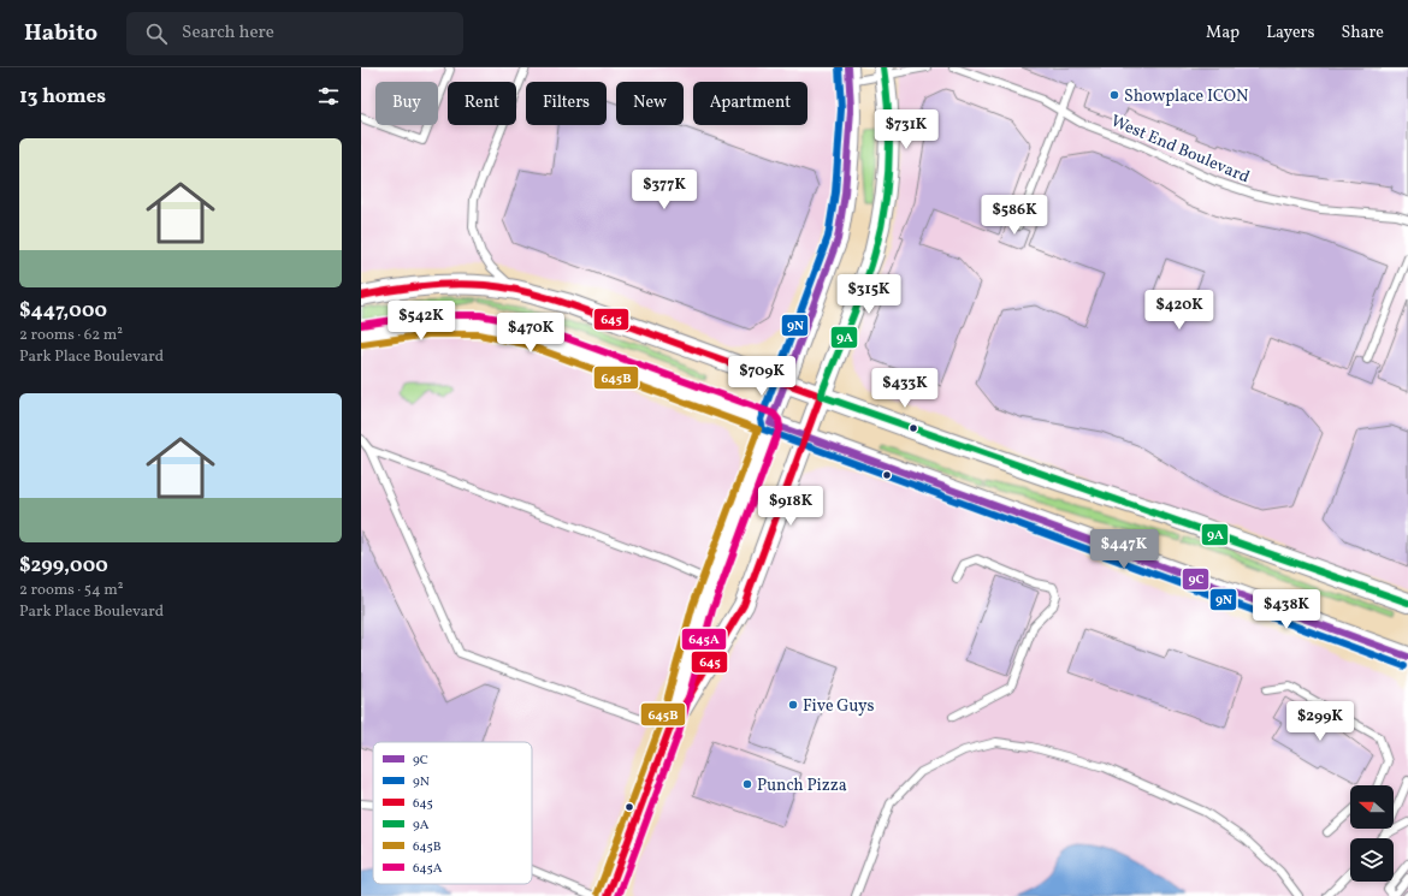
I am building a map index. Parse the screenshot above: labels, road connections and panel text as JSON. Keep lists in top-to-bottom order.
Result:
{
  "streets": {
    "lane": ["West End Boulevard"]
  },
  "places": ["Showplace ICON", "Five Guys", "Punch Pizza"],
  "lines": [
    "transit line 9C",
    "transit line 9N",
    "transit line 9A",
    "transit line 645",
    "transit line 645A",
    "transit line 645B"
  ],
  "legend": [
    "9C",
    "9N",
    "645",
    "9A",
    "645B",
    "645A"
  ],
  "north": "left",
  "page": {
    "header": "Habito",
    "search": "Search here",
    "nav": ["Map", "Layers", "Share"],
    "heading": "13 homes",
    "chip": [
      "Buy",
      "Rent",
      "Filters",
      "New",
      "Apartment"
    ],
    "price": [
      "$731K",
      "$377K",
      "$586K",
      "$315K",
      "$420K",
      "$542K",
      "$470K",
      "$709K",
      "$433K",
      "$918K",
      "$447K",
      "$438K",
      "$299K"
    ],
    "list": [
      {
        "name": "$447,000",
        "note": "2 rooms · 62 m² · Park Place Boulevard"
      },
      {
        "name": "$299,000",
        "note": "2 rooms · 54 m² · Park Place Boulevard"
      }
    ]
  }
}
